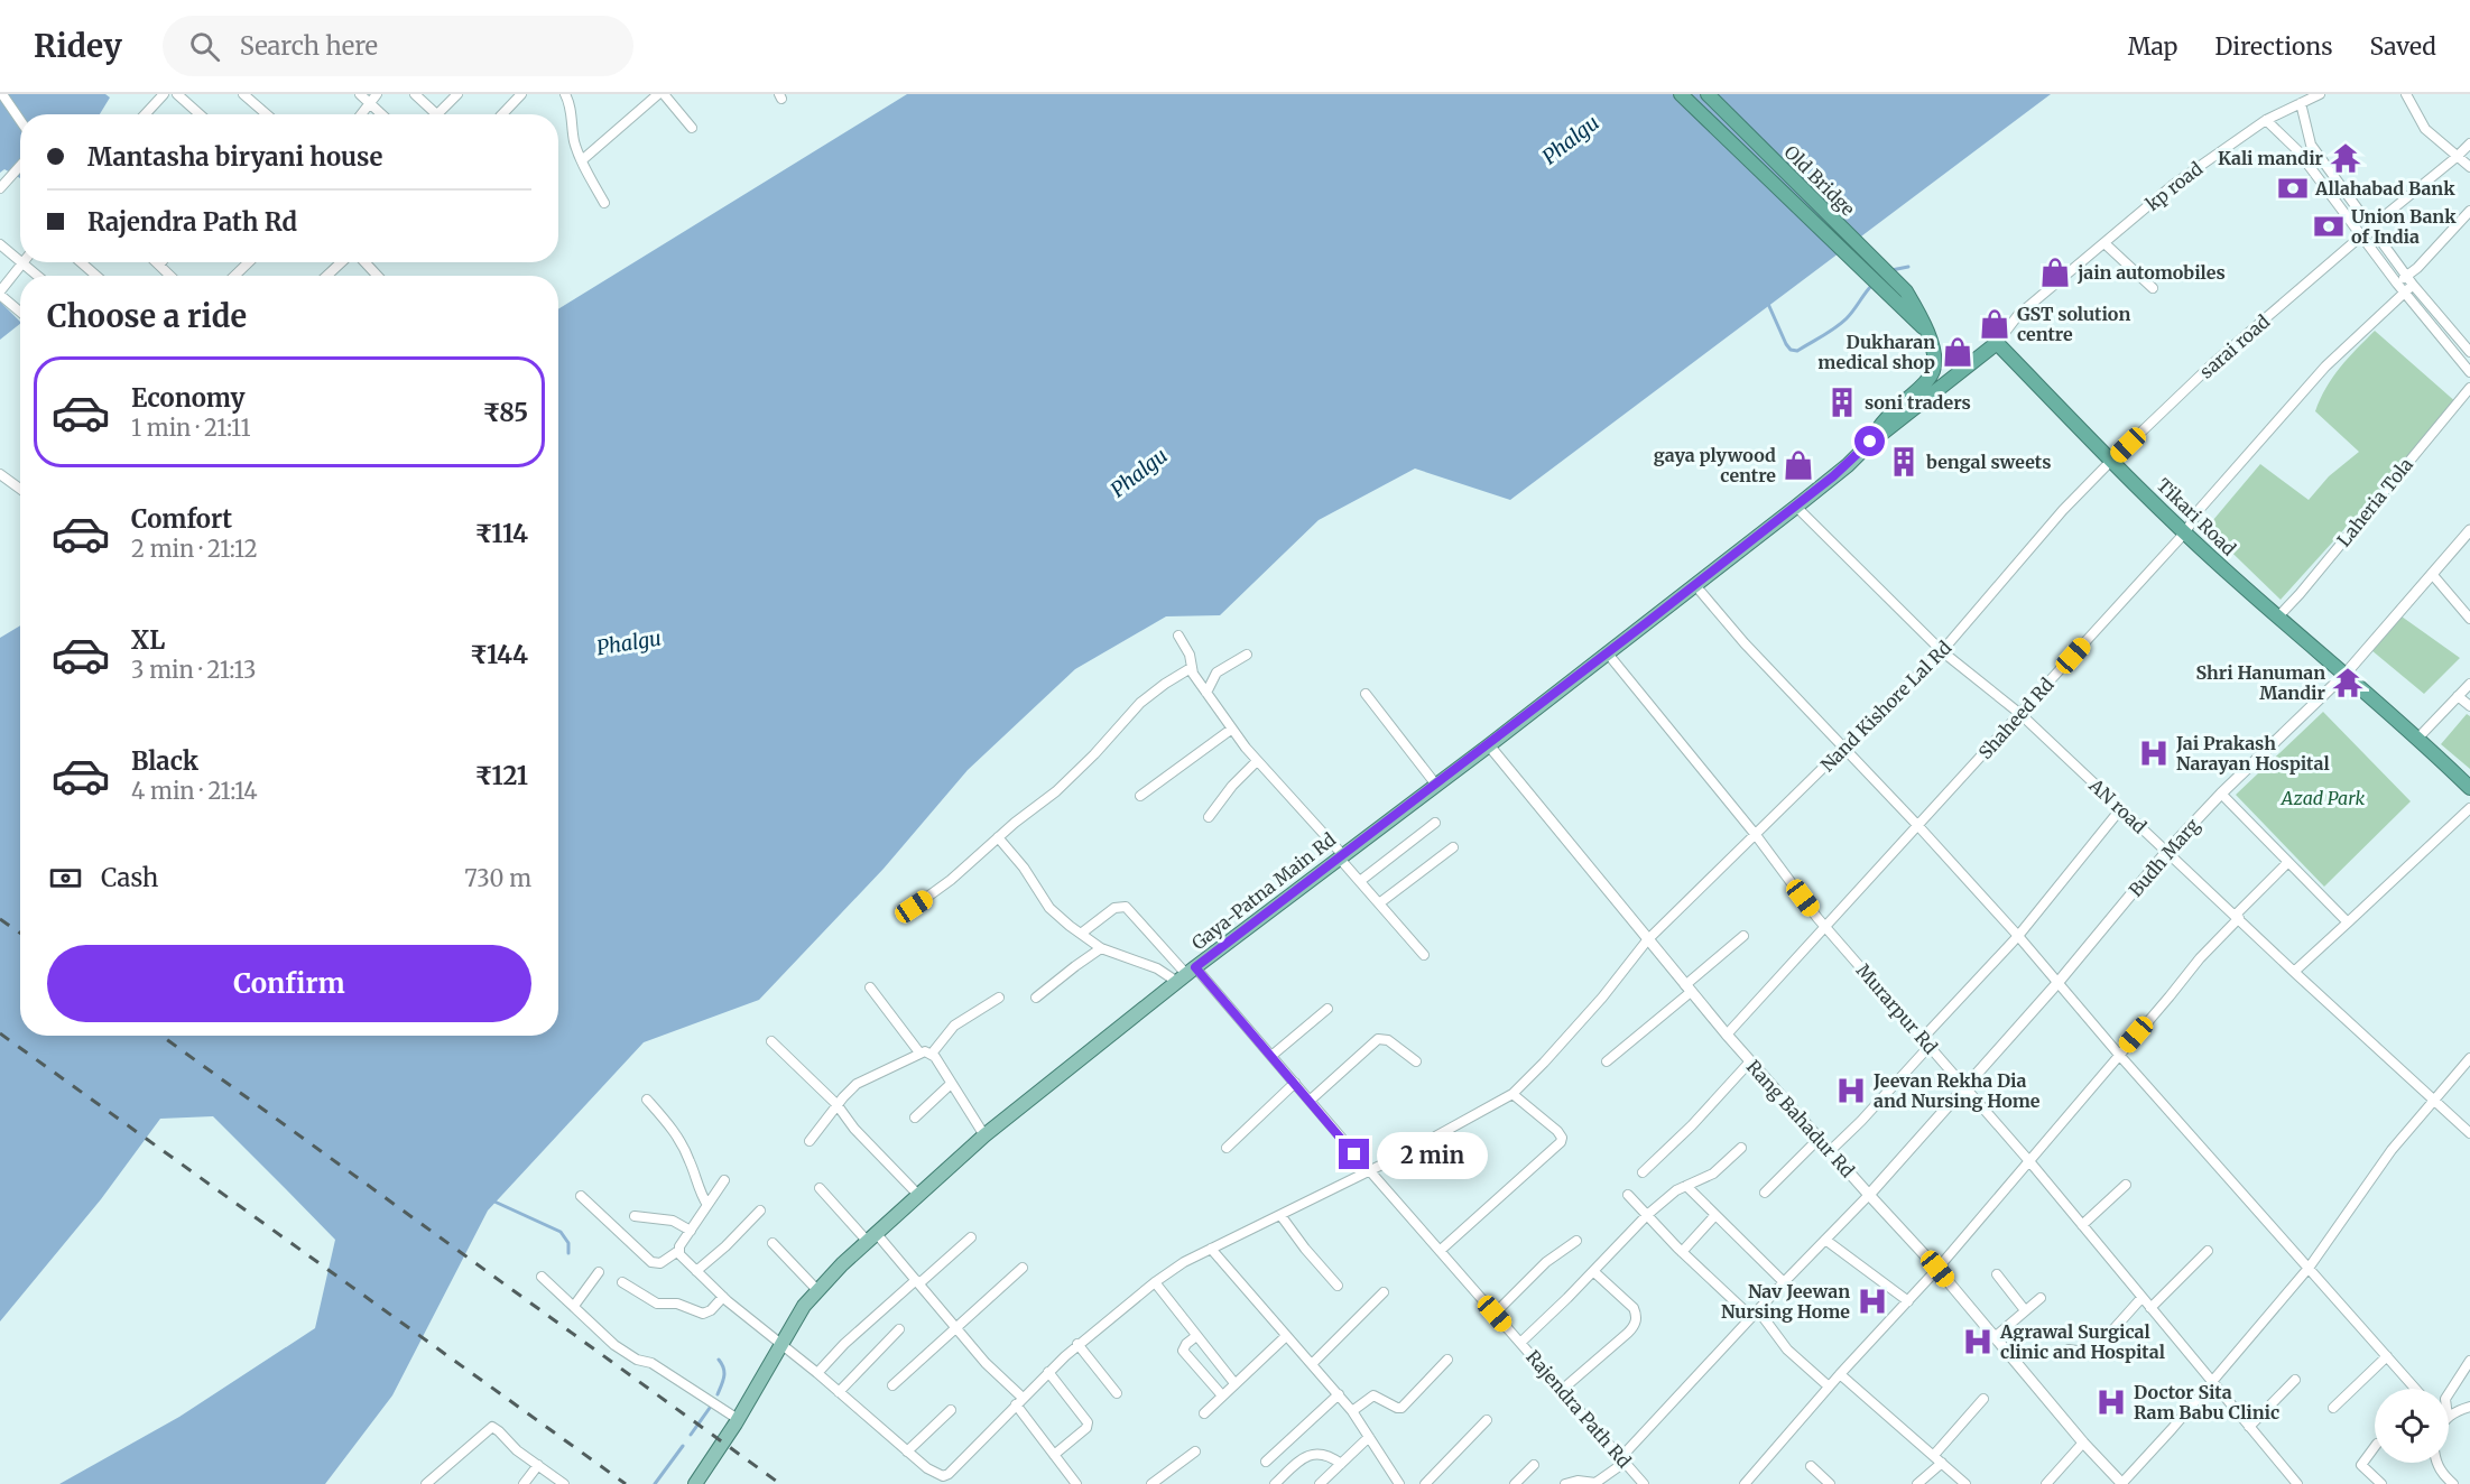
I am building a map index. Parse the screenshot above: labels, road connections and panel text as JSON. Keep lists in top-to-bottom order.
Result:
{
  "streets": {
    "highway": ["Old Bridge", "Tikari Road"],
    "main road": ["Gaya-Patna Main Rd"],
    "street": [
      "kp road",
      "sarai road",
      "Laheria Tola",
      "Nand Kishore Lal Rd",
      "Shaheed Rd",
      "AN road",
      "Budh Marg",
      "Murarpur Rd",
      "Rang Bahadur Rd",
      "Rajendra Path Rd"
    ]
  },
  "crossings": [
    ["Old Bridge", "Gaya-Patna Main Rd"],
    ["kp road", "Tikari Road"],
    ["sarai road", "Tikari Road"],
    ["sarai road", "Nand Kishore Lal Rd"],
    ["Laheria Tola", "Tikari Road"],
    ["Tikari Road", "Nand Kishore Lal Rd"],
    ["Tikari Road", "Shaheed Rd"],
    ["Tikari Road", "Budh Marg"],
    ["Nand Kishore Lal Rd", "AN road"],
    ["Nand Kishore Lal Rd", "Murarpur Rd"],
    ["Nand Kishore Lal Rd", "Rang Bahadur Rd"],
    ["Nand Kishore Lal Rd", "Rajendra Path Rd"],
    ["Shaheed Rd", "AN road"],
    ["Shaheed Rd", "Murarpur Rd"],
    ["Shaheed Rd", "Rang Bahadur Rd"],
    ["AN road", "Budh Marg"],
    ["AN road", "Gaya-Patna Main Rd"],
    ["Budh Marg", "Murarpur Rd"],
    ["Budh Marg", "Rang Bahadur Rd"],
    ["Gaya-Patna Main Rd", "Murarpur Rd"],
    ["Gaya-Patna Main Rd", "Rang Bahadur Rd"],
    ["Gaya-Patna Main Rd", "Rajendra Path Rd"]
  ],
  "water": ["Phalgu"],
  "parks": ["Azad Park"],
  "places": {
    "temple": ["Kali mandir", "Shri Hanuman Mandir"],
    "bank": ["Allahabad Bank", "Union Bank of India"],
    "shop": [
      "jain automobiles",
      "GST solution centre",
      "Dukharan medical shop",
      "gaya plywood centre"
    ],
    "building": ["soni traders", "bengal sweets"],
    "hospital": [
      "Jai Prakash Narayan Hospital",
      "Jeevan Rekha Dia and Nursing Home",
      "Nav Jeewan Nursing Home",
      "Agrawal Surgical clinic and Hospital",
      "Doctor Sita Ram Babu Clinic"
    ]
  },
  "page": {
    "header": "Ridey",
    "search": "Search here",
    "nav": ["Map", "Directions", "Saved"],
    "banner": ["Mantasha biryani house", "Rajendra Path Rd"],
    "heading": "Choose a ride",
    "list": [
      {
        "name": "Economy",
        "note": "1 min · 21:11",
        "value": "₹85"
      },
      {
        "name": "Comfort",
        "note": "2 min · 21:12",
        "value": "₹114"
      },
      {
        "name": "XL",
        "note": "3 min · 21:13",
        "value": "₹144"
      },
      {
        "name": "Black",
        "note": "4 min · 21:14",
        "value": "₹121"
      }
    ],
    "pay": ["Cash", "730 m"],
    "buttons": "Confirm",
    "bubble": "2 min"
  }
}
